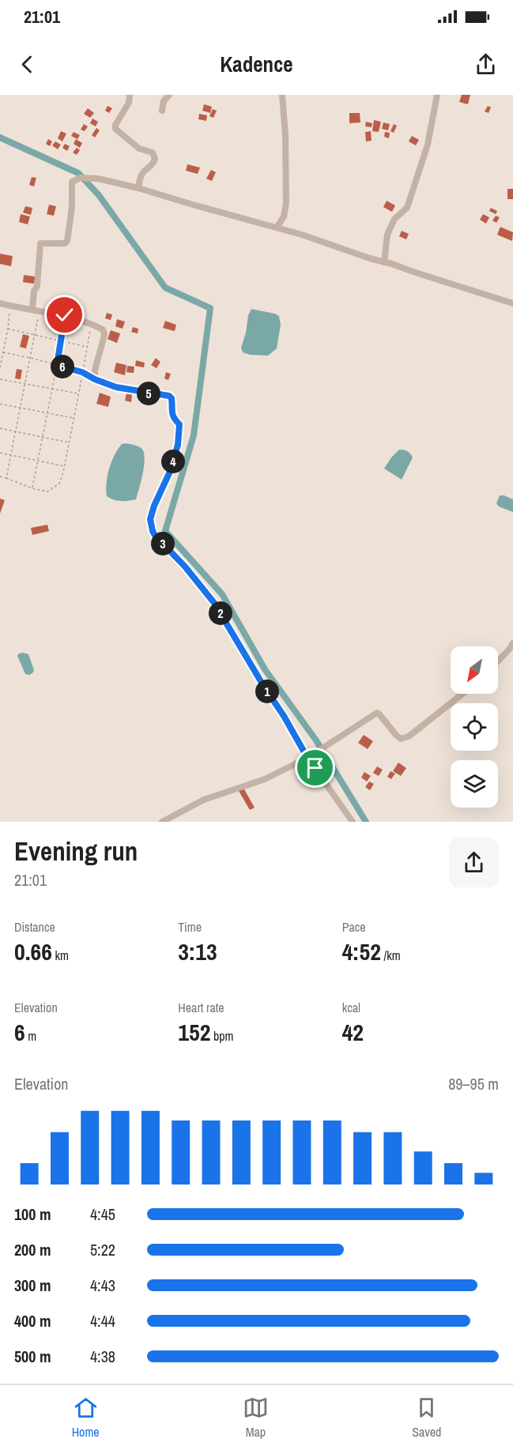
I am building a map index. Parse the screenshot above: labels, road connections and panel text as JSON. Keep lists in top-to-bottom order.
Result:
{
  "north": "bottom left",
  "page": {
    "status": "21:01",
    "header": "Kadence",
    "pins": [
      "6",
      "5",
      "4",
      "3",
      "2",
      "1"
    ],
    "heading": ["Evening run", "21:01"],
    "stats": [
      ["Distance", "0.66 km"],
      ["Time", "3:13"],
      ["Pace", "4:52 /km"],
      ["Elevation", "6 m"],
      ["Heart rate", "152 bpm"],
      ["kcal", "42"]
    ],
    "chart": ["Elevation", "89–95 m"],
    "list": [
      {
        "name": "100 m",
        "note": "4:45"
      },
      {
        "name": "200 m",
        "note": "5:22"
      },
      {
        "name": "300 m",
        "note": "4:43"
      },
      {
        "name": "400 m",
        "note": "4:44"
      },
      {
        "name": "500 m",
        "note": "4:38"
      }
    ],
    "tabs": ["Home", "Map", "Saved"]
  }
}
